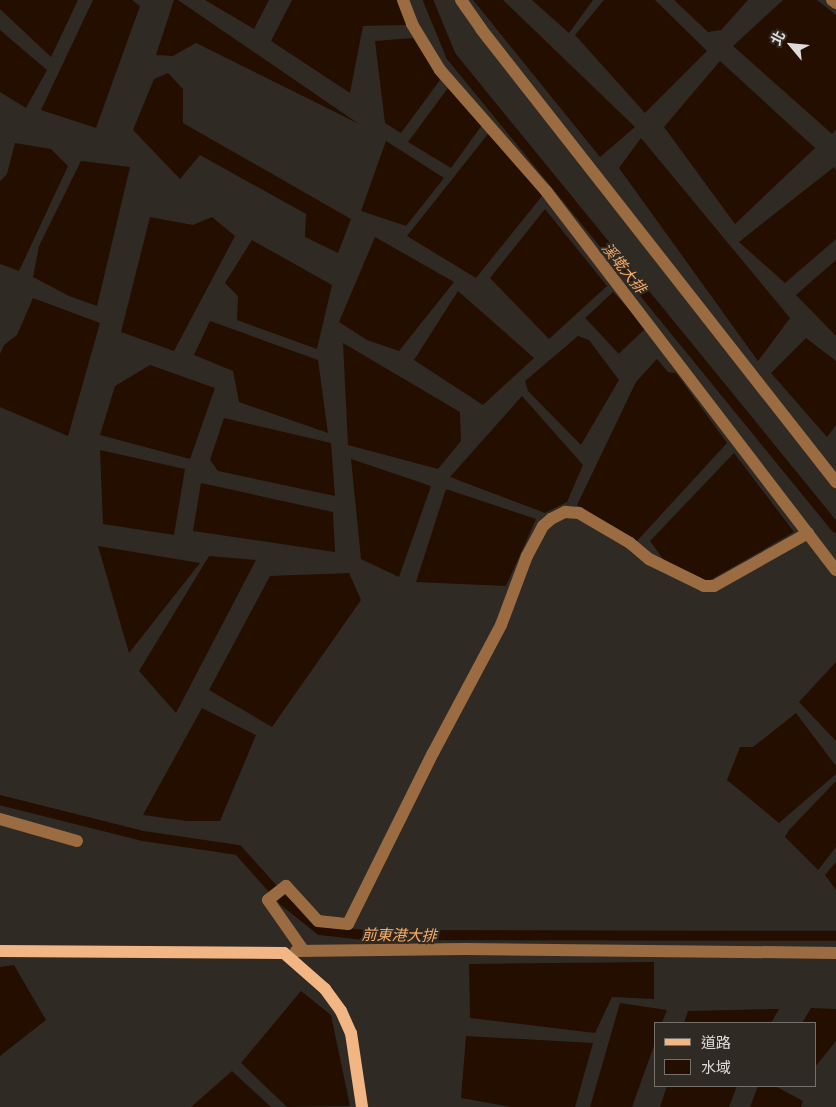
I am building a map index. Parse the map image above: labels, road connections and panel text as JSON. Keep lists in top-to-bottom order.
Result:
{
  "water": ["溪墘大排", "前東港大排"],
  "legend": ["道路", "水域"],
  "north": "top left"
}
